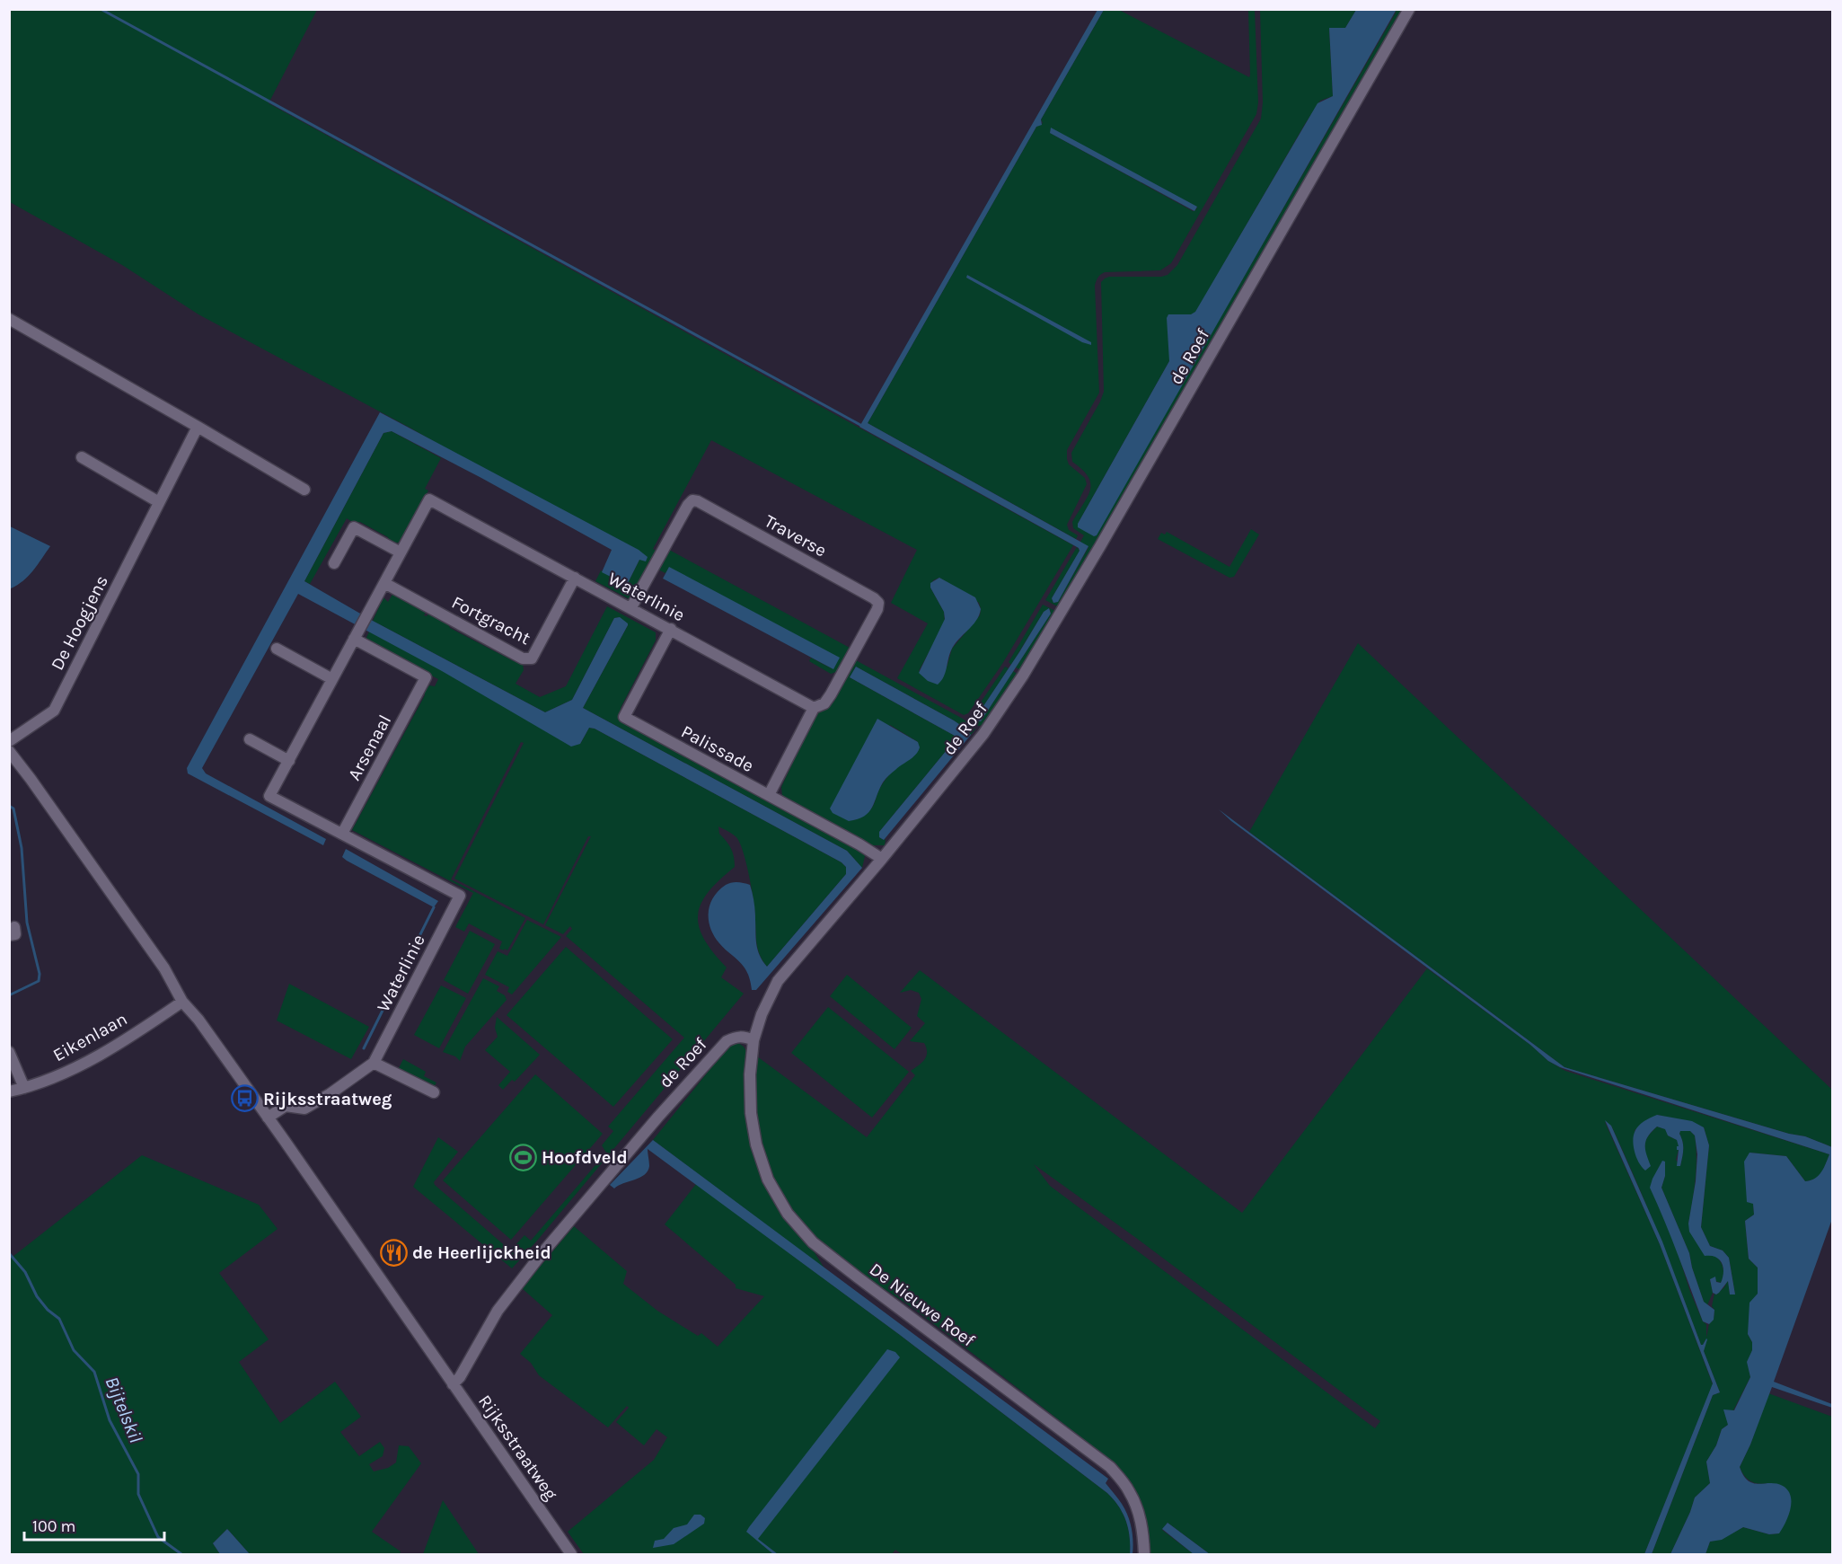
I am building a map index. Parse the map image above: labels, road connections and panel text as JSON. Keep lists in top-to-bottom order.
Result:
{
  "streets": {
    "street": [
      "de Roef",
      "Traverse",
      "Waterlinie",
      "Fortgracht",
      "De Hoogjens",
      "Arsenaal",
      "Palissade",
      "Eikenlaan",
      "De Nieuwe Roef",
      "Rijksstraatweg"
    ]
  },
  "crossings": [
    ["de Roef", "Palissade"],
    ["de Roef", "De Nieuwe Roef"],
    ["de Roef", "Rijksstraatweg"],
    ["Traverse", "Waterlinie"],
    ["Waterlinie", "Fortgracht"],
    ["Waterlinie", "Arsenaal"],
    ["Waterlinie", "Palissade"],
    ["Waterlinie", "Rijksstraatweg"],
    ["Eikenlaan", "Rijksstraatweg"]
  ],
  "water": ["Bijtelskil"],
  "places": {
    "bus stop": ["Rijksstraatweg"],
    "sports": ["Hoofdveld"],
    "restaurant": ["de Heerlijckheid"]
  },
  "scale_bar": "100 m"
}
